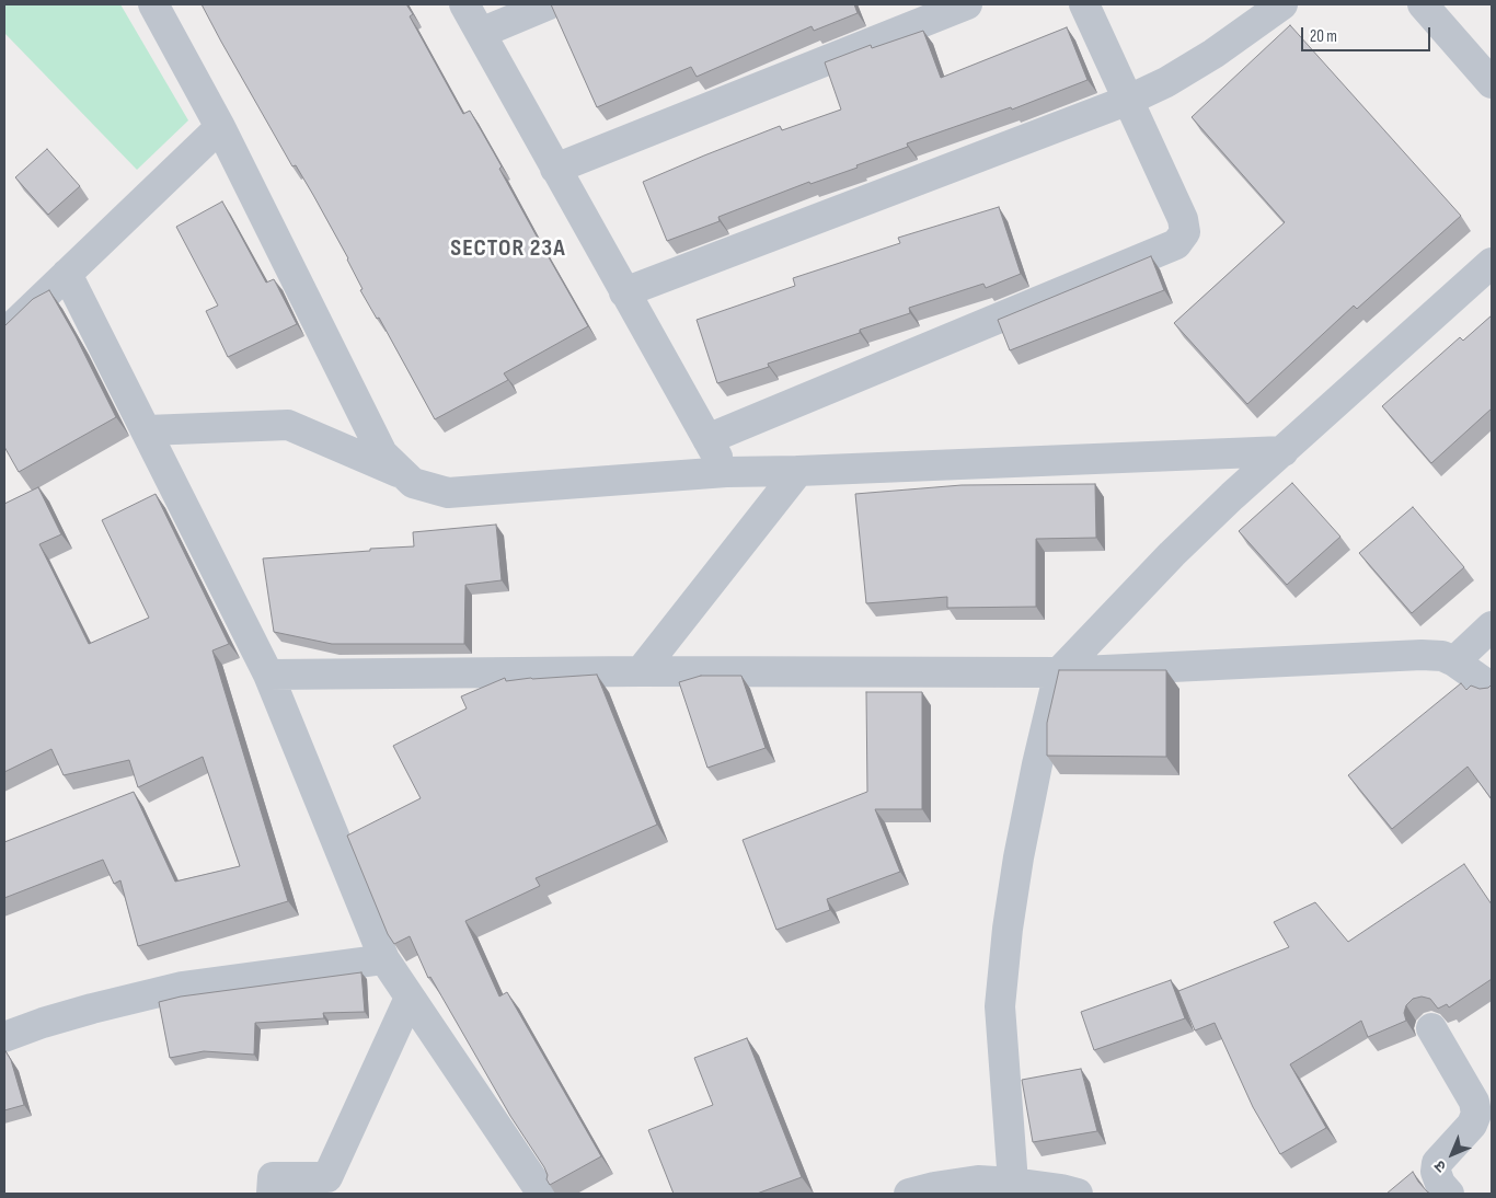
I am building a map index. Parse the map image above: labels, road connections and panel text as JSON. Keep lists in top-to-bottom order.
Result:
{
  "districts": ["SECTOR 23A"],
  "scale_bar": "20 m",
  "north": "bottom left"
}
